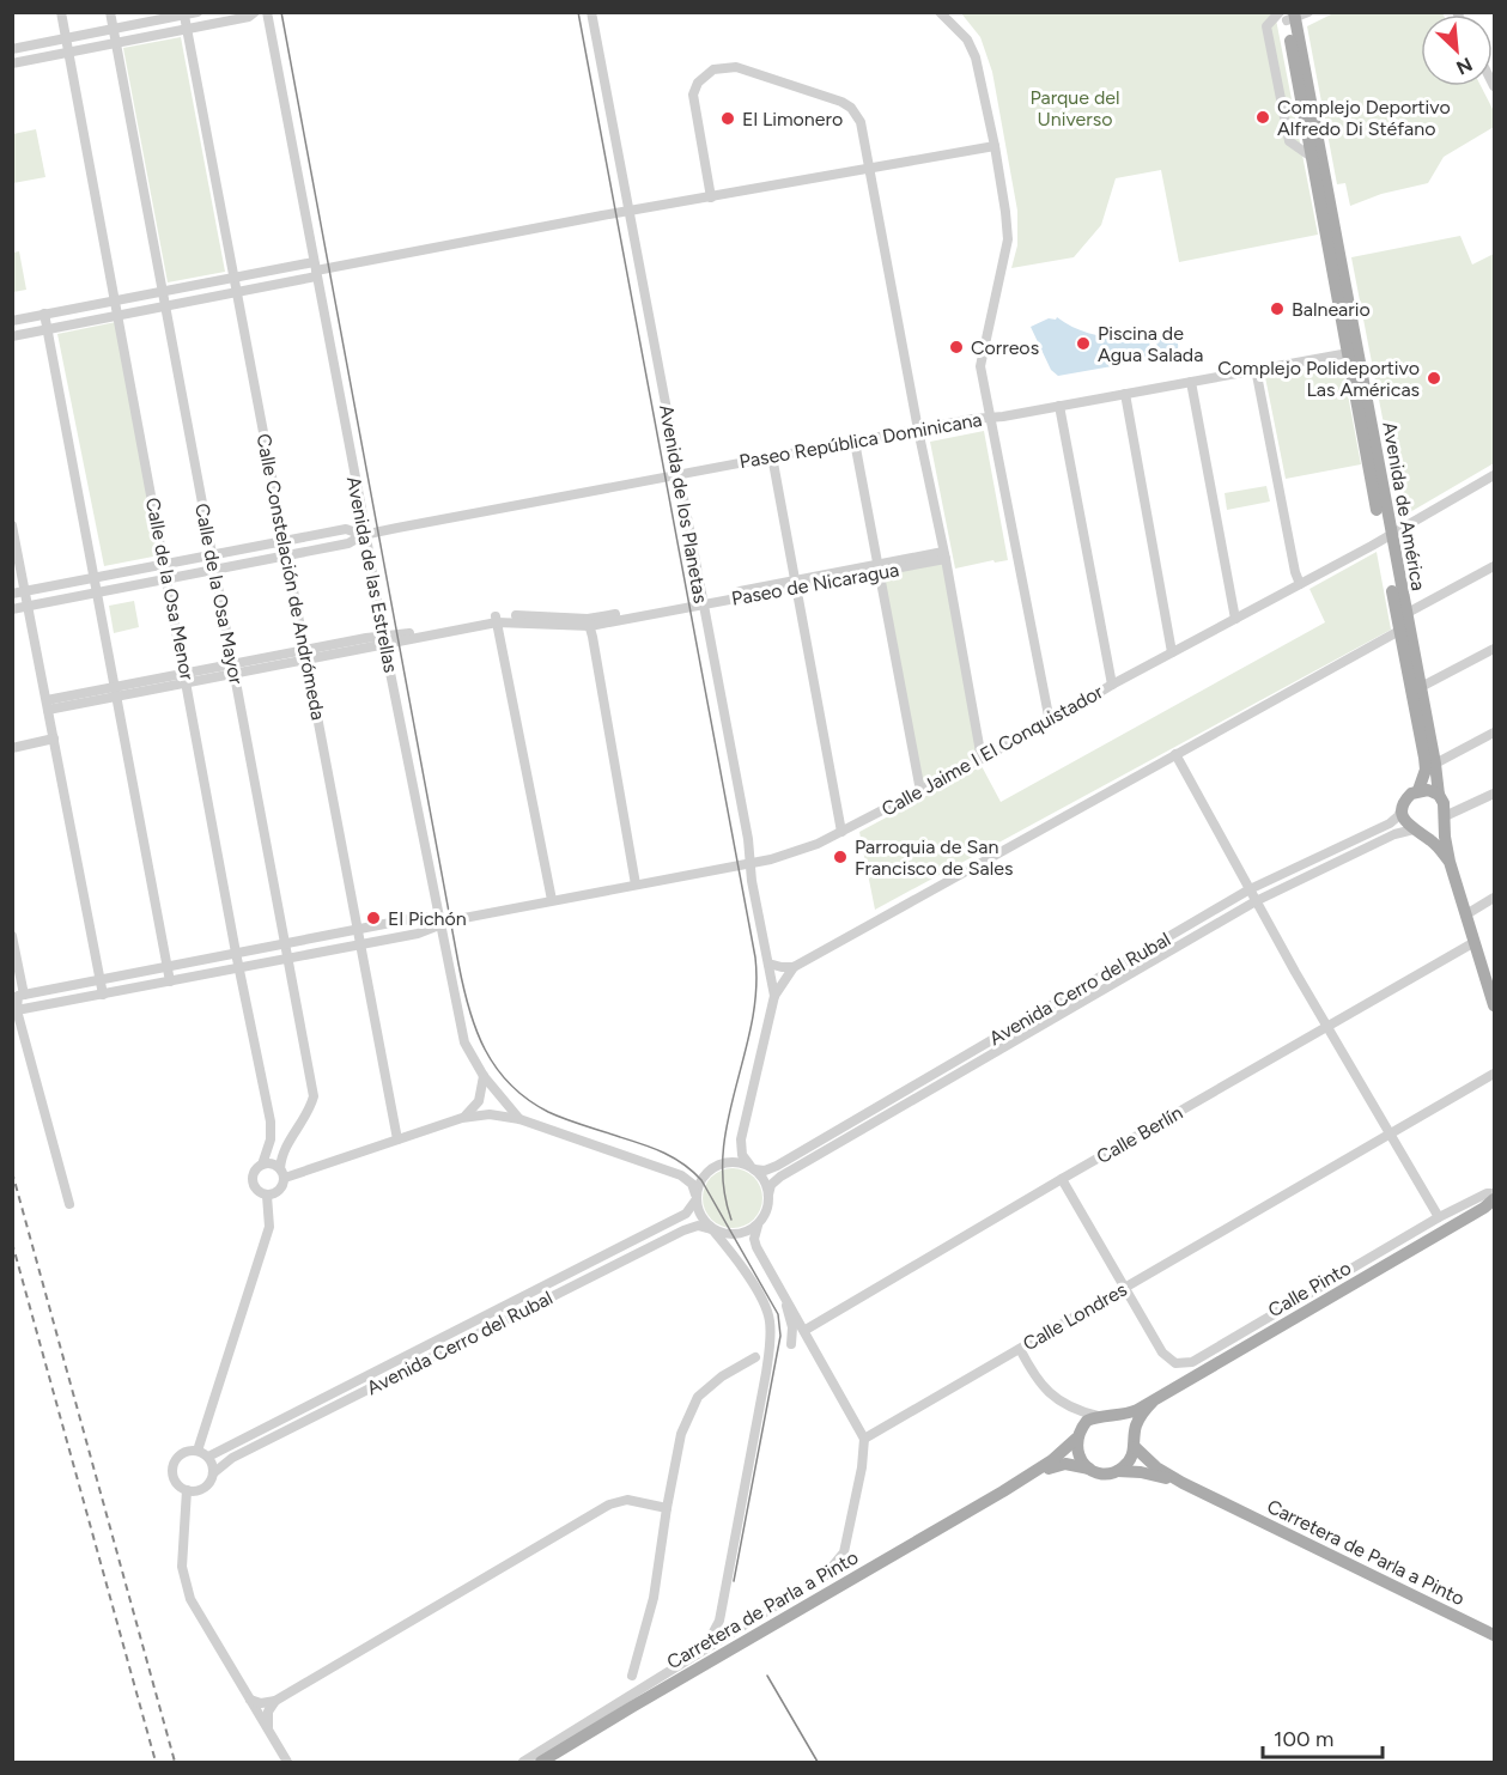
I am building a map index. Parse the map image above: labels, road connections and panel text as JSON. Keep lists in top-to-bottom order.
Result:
{
  "streets": {
    "main road": ["Avenida de América", "Calle Pinto", "Carretera de Parla a Pinto"],
    "street": [
      "Paseo República Dominicana",
      "Avenida de los Planetas",
      "Avenida de las Estrellas",
      "Calle Constelación de Andrómeda",
      "Paseo de Nicaragua",
      "Calle de la Osa Menor",
      "Calle de la Osa Mayor",
      "Calle Jaime I El Conquistador",
      "Avenida Cerro del Rubal",
      "Calle Berlín",
      "Calle Londres"
    ]
  },
  "crossings": [
    ["Paseo República Dominicana", "Avenida de los Planetas"],
    ["Paseo República Dominicana", "Avenida de América"],
    ["Paseo República Dominicana", "Avenida de las Estrellas"],
    ["Paseo República Dominicana", "Calle Constelación de Andrómeda"],
    ["Paseo República Dominicana", "Calle de la Osa Menor"],
    ["Paseo República Dominicana", "Calle de la Osa Mayor"],
    ["Avenida de los Planetas", "Paseo de Nicaragua"],
    ["Avenida de los Planetas", "Calle Jaime I El Conquistador"],
    ["Avenida de América", "Calle Jaime I El Conquistador"],
    ["Avenida de América", "Avenida Cerro del Rubal"],
    ["Avenida de las Estrellas", "Paseo de Nicaragua"],
    ["Avenida de las Estrellas", "Calle Jaime I El Conquistador"],
    ["Calle Constelación de Andrómeda", "Paseo de Nicaragua"],
    ["Calle Constelación de Andrómeda", "Calle Jaime I El Conquistador"],
    ["Paseo de Nicaragua", "Calle de la Osa Menor"],
    ["Paseo de Nicaragua", "Calle de la Osa Mayor"],
    ["Calle de la Osa Menor", "Calle de la Osa Mayor"],
    ["Calle de la Osa Menor", "Calle Jaime I El Conquistador"],
    ["Calle de la Osa Mayor", "Calle Jaime I El Conquistador"],
    ["Calle Pinto", "Carretera de Parla a Pinto"]
  ],
  "parks": ["Parque del Universo"],
  "places": [
    "Complejo Deportivo Alfredo Di Stéfano",
    "El Limonero",
    "Balneario",
    "Piscina de Agua Salada",
    "Correos",
    "Complejo Polideportivo Las Américas",
    "Parroquia de San Francisco de Sales",
    "El Pichón"
  ],
  "scale_bar": "100 m",
  "north": "bottom right"
}
